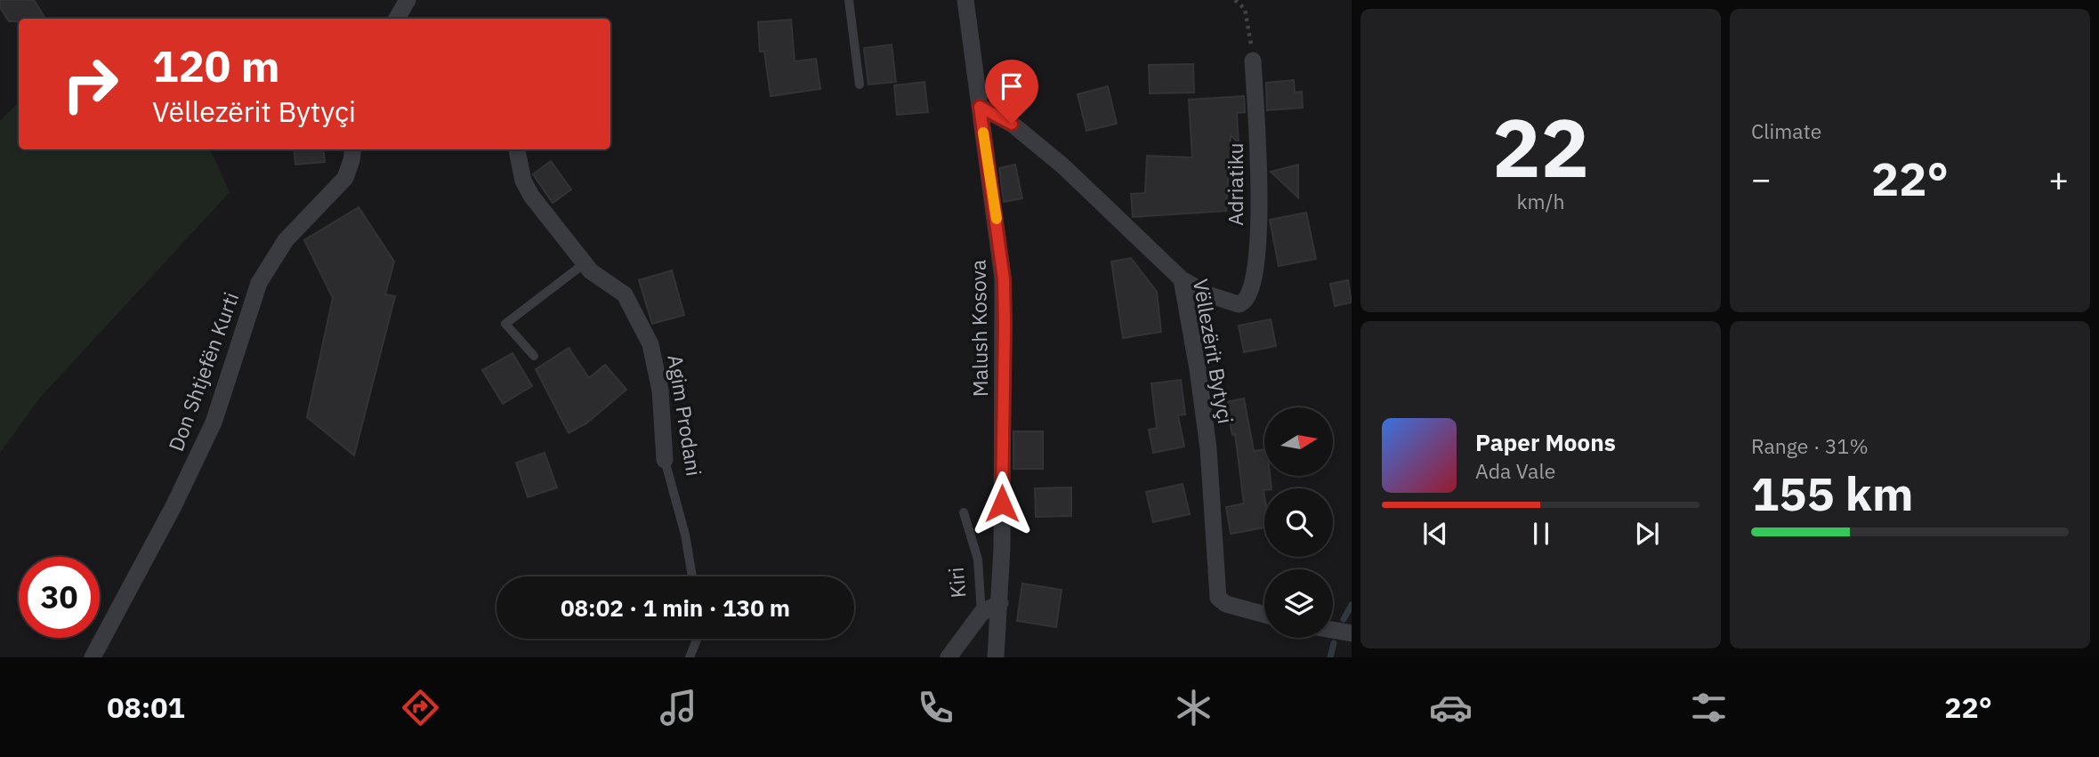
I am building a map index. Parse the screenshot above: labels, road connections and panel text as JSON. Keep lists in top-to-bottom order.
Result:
{
  "streets": {
    "street": [
      "Adriatiku",
      "Malush Kosova",
      "Vëllezërit Bytyçi",
      "Don Shtjefën Kurti",
      "Agim Prodani",
      "Kiri"
    ]
  },
  "crossings": [
    ["Adriatiku", "Vëllezërit Bytyçi"],
    ["Malush Kosova", "Vëllezërit Bytyçi"],
    ["Malush Kosova", "Kiri"]
  ],
  "north": "right",
  "page": {
    "tile": [
      ["22", "km/h"],
      "Climate",
      ["Range · 31%", "155 km"]
    ],
    "turn": ["120 m", "Vëllezërit Bytyçi"],
    "heat": ["−", "22°", "+"],
    "song": ["Paper Moons", "Ada Vale"],
    "limit": "30",
    "trip": "08:02 · 1 min · 130 m",
    "tabs": ["08:01", "22°"]
  }
}
